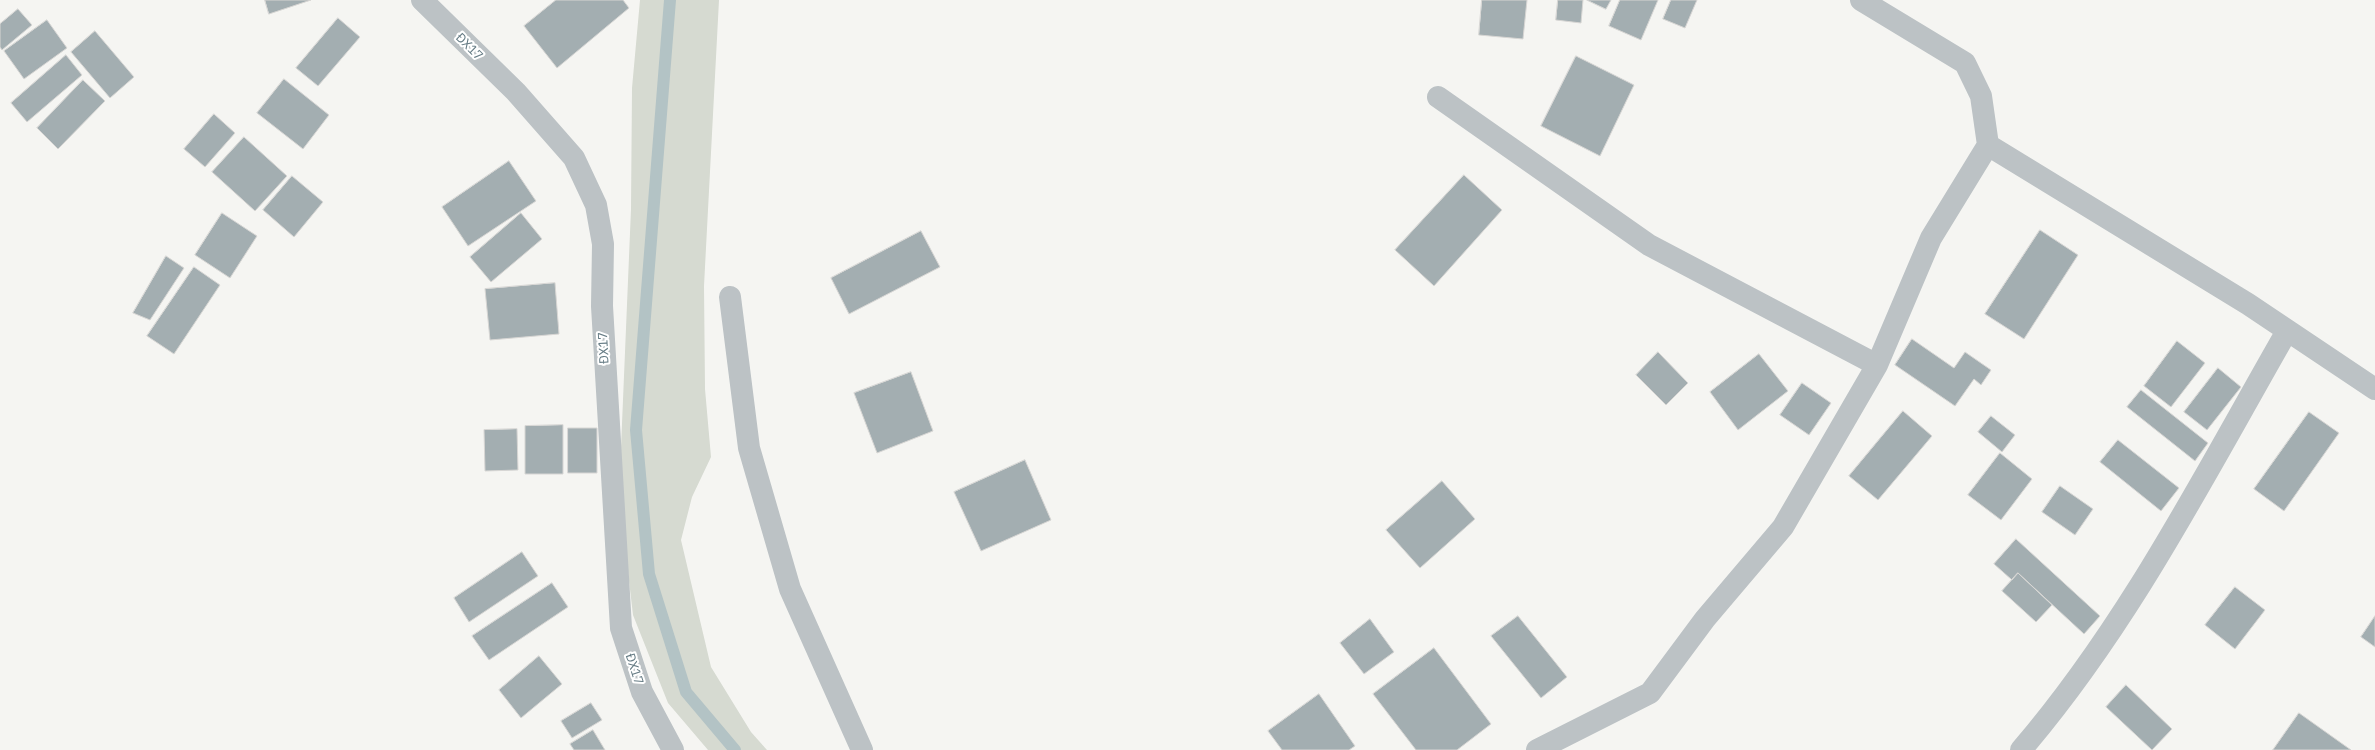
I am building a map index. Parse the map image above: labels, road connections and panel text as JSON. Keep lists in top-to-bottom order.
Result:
{
  "streets": {
    "street": ["ĐX17"]
  }
}
